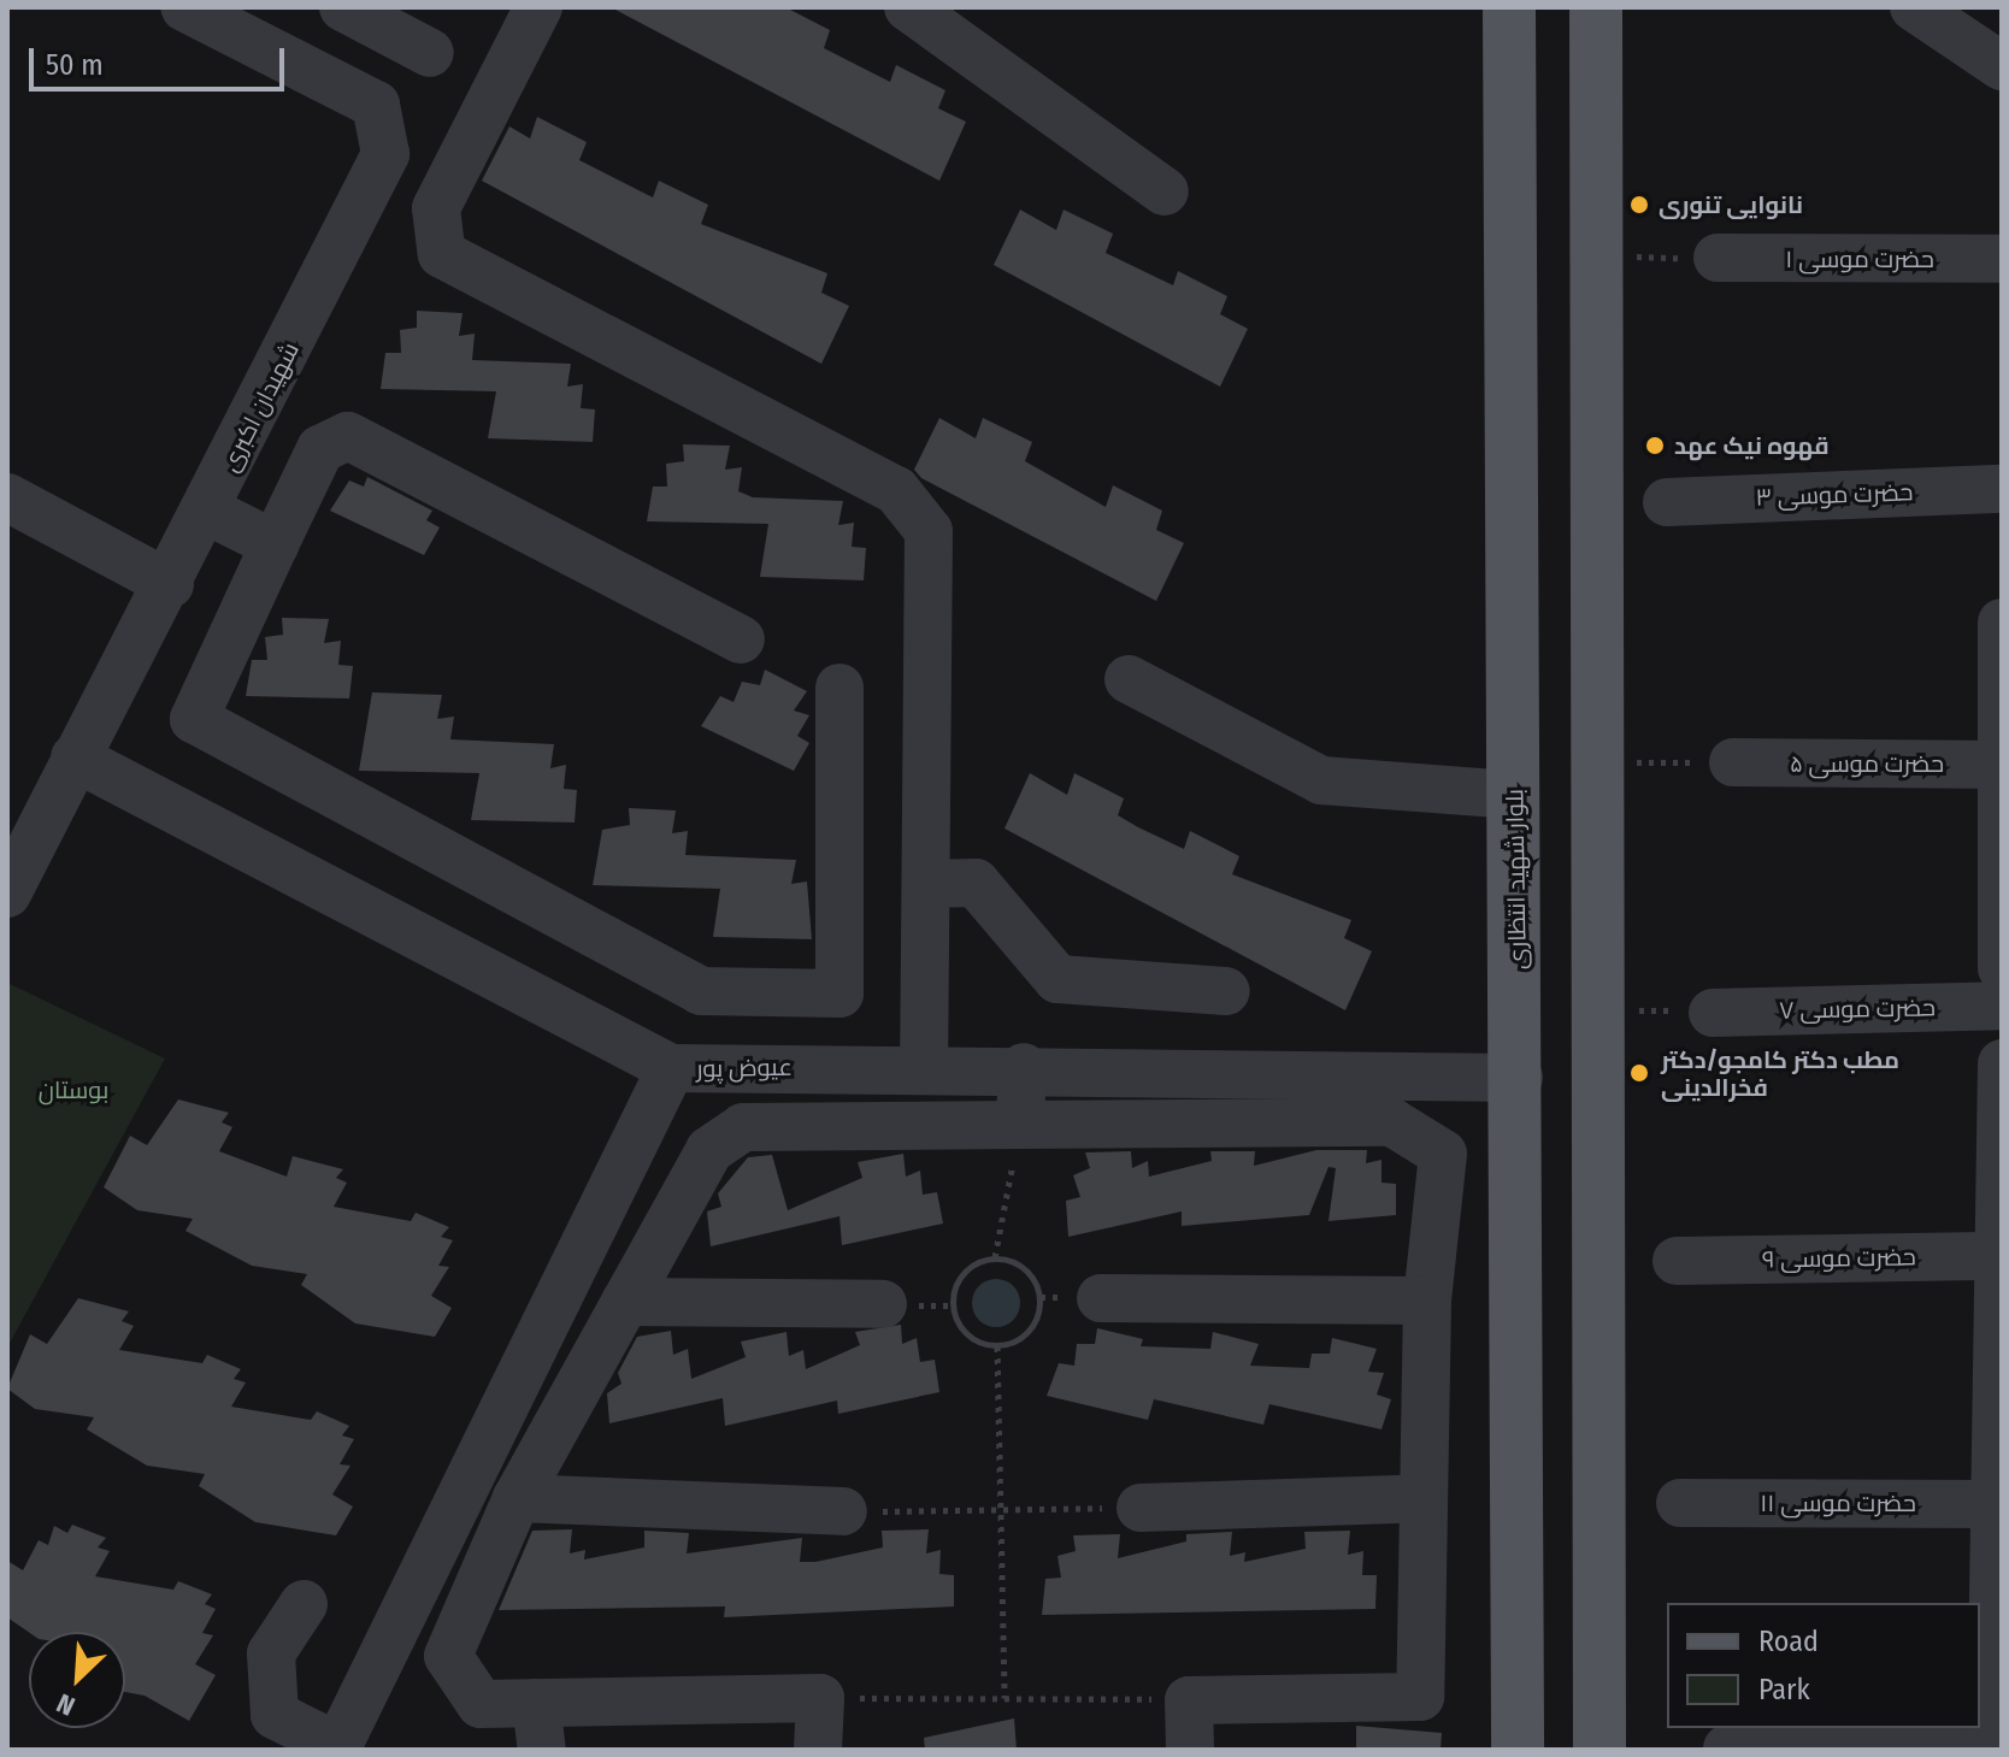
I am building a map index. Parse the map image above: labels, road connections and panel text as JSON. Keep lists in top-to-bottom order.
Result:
{
  "streets": {
    "main road": ["بلوار شهید انتظاری"],
    "street": [
      "حضرت موسی ۱",
      "شهیدان اکبری",
      "حضرت موسی ۳",
      "حضرت موسی ۵",
      "حضرت موسی ۷",
      "عیوض پور",
      "حضرت موسی ۹",
      "حضرت موسی ۱۱"
    ]
  },
  "crossings": [
    ["بلوار شهید انتظاری", "عیوض پور"]
  ],
  "parks": ["بوستان"],
  "places": ["نانوایی تنوری", "قهوه نیک عهد", "مطب دکتر کامجو/دکتر فخرالدینی"],
  "legend": ["Road", "Park"],
  "scale_bar": "50 m",
  "north": "bottom left"
}
